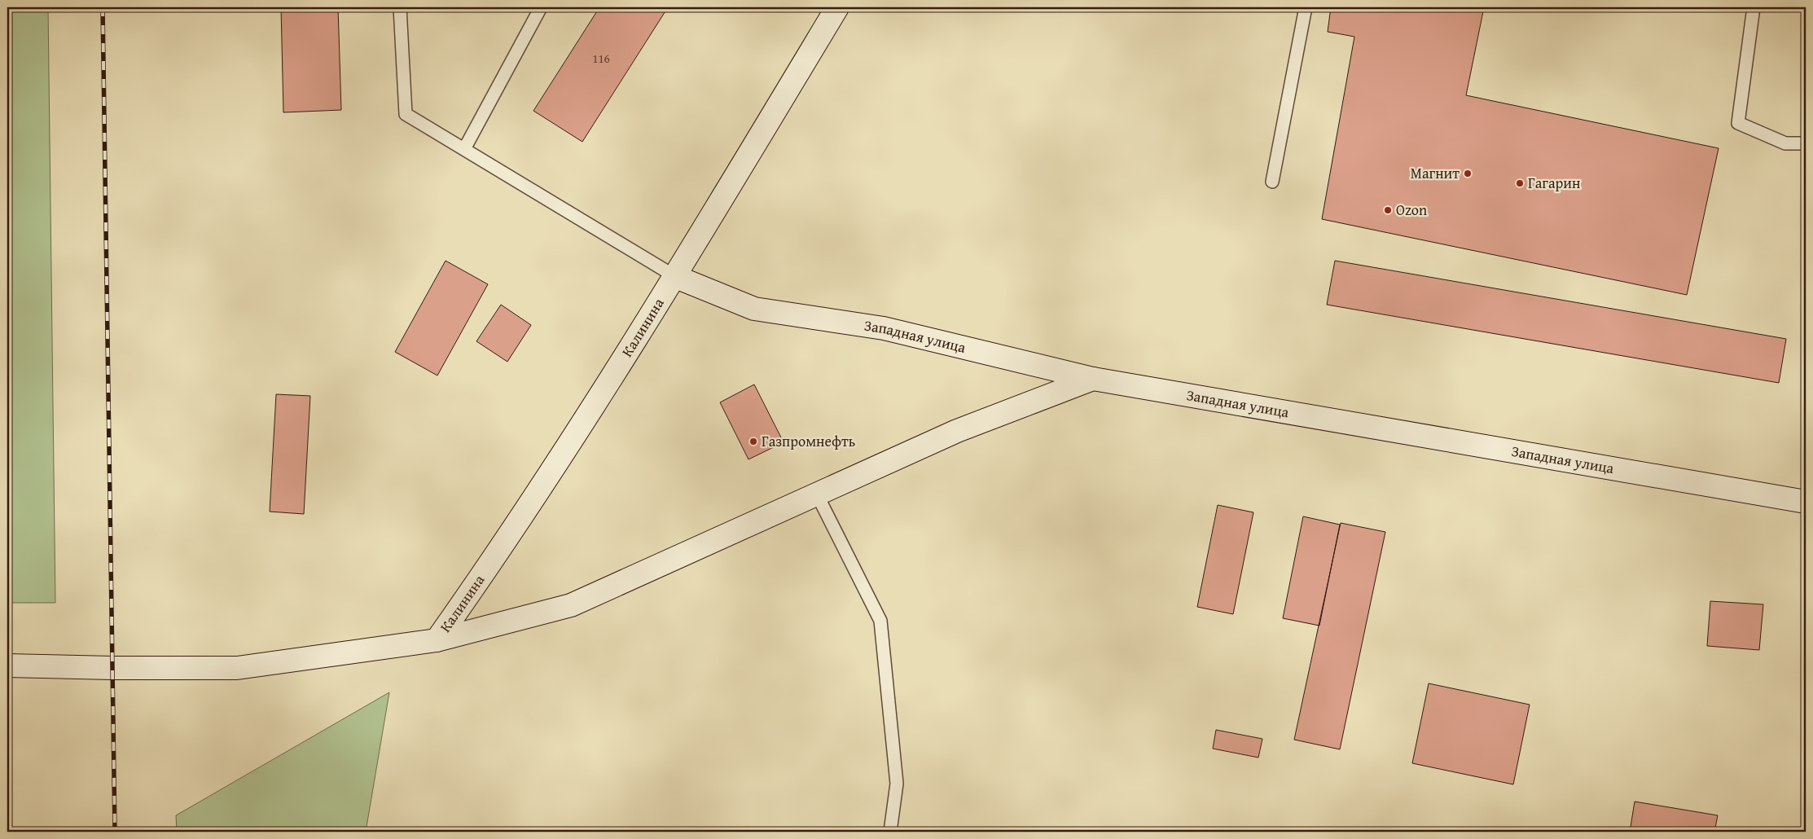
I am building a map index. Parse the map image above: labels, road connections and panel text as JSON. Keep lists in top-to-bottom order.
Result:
{
  "streets": {
    "main road": ["Калинина", "Западная улица"]
  },
  "crossings": [
    ["Калинина", "Западная улица"]
  ],
  "places": [
    "Магнит",
    "Гагарин",
    "Ozon",
    "Газпромнефть"
  ],
  "house_numbers": ["116"]
}
